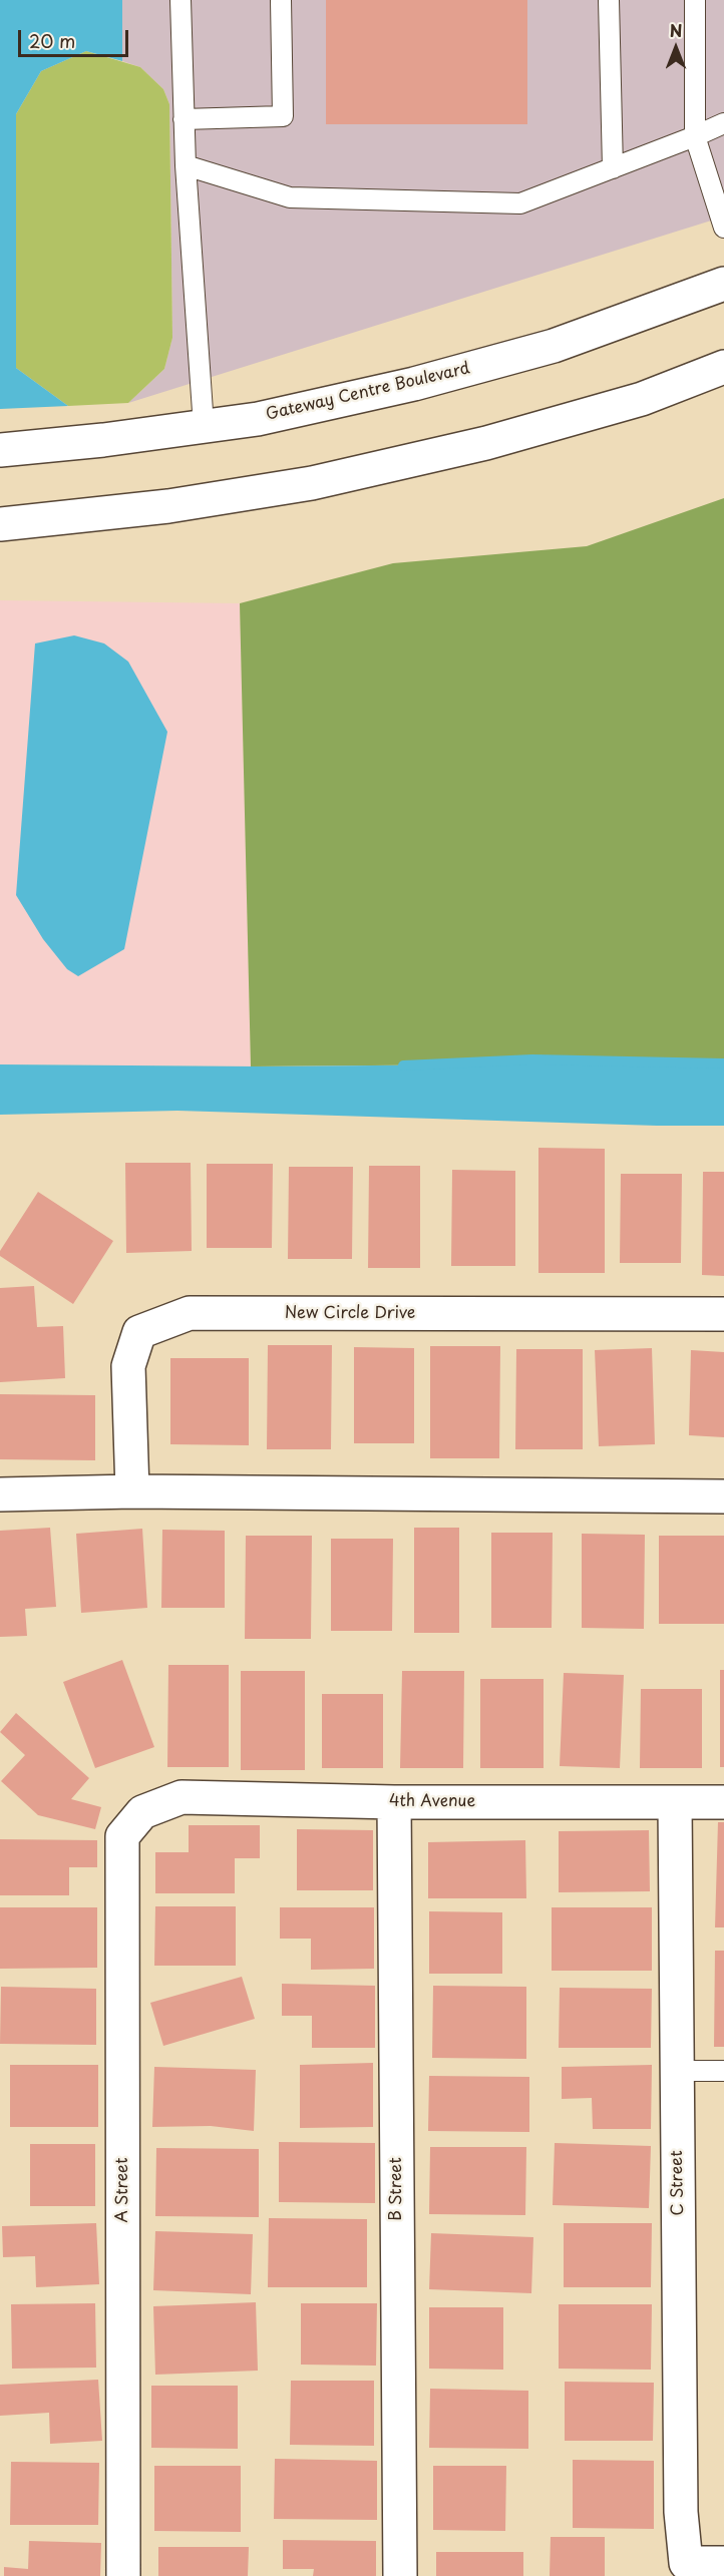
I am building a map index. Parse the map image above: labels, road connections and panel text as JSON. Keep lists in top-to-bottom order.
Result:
{
  "streets": {
    "street": [
      "Gateway Centre Boulevard",
      "New Circle Drive",
      "4th Avenue",
      "C Street",
      "B Street",
      "A Street"
    ]
  },
  "crossings": [
    ["4th Avenue", "C Street"],
    ["4th Avenue", "B Street"],
    ["4th Avenue", "A Street"]
  ],
  "scale_bar": "20 m",
  "north": "top"
}
